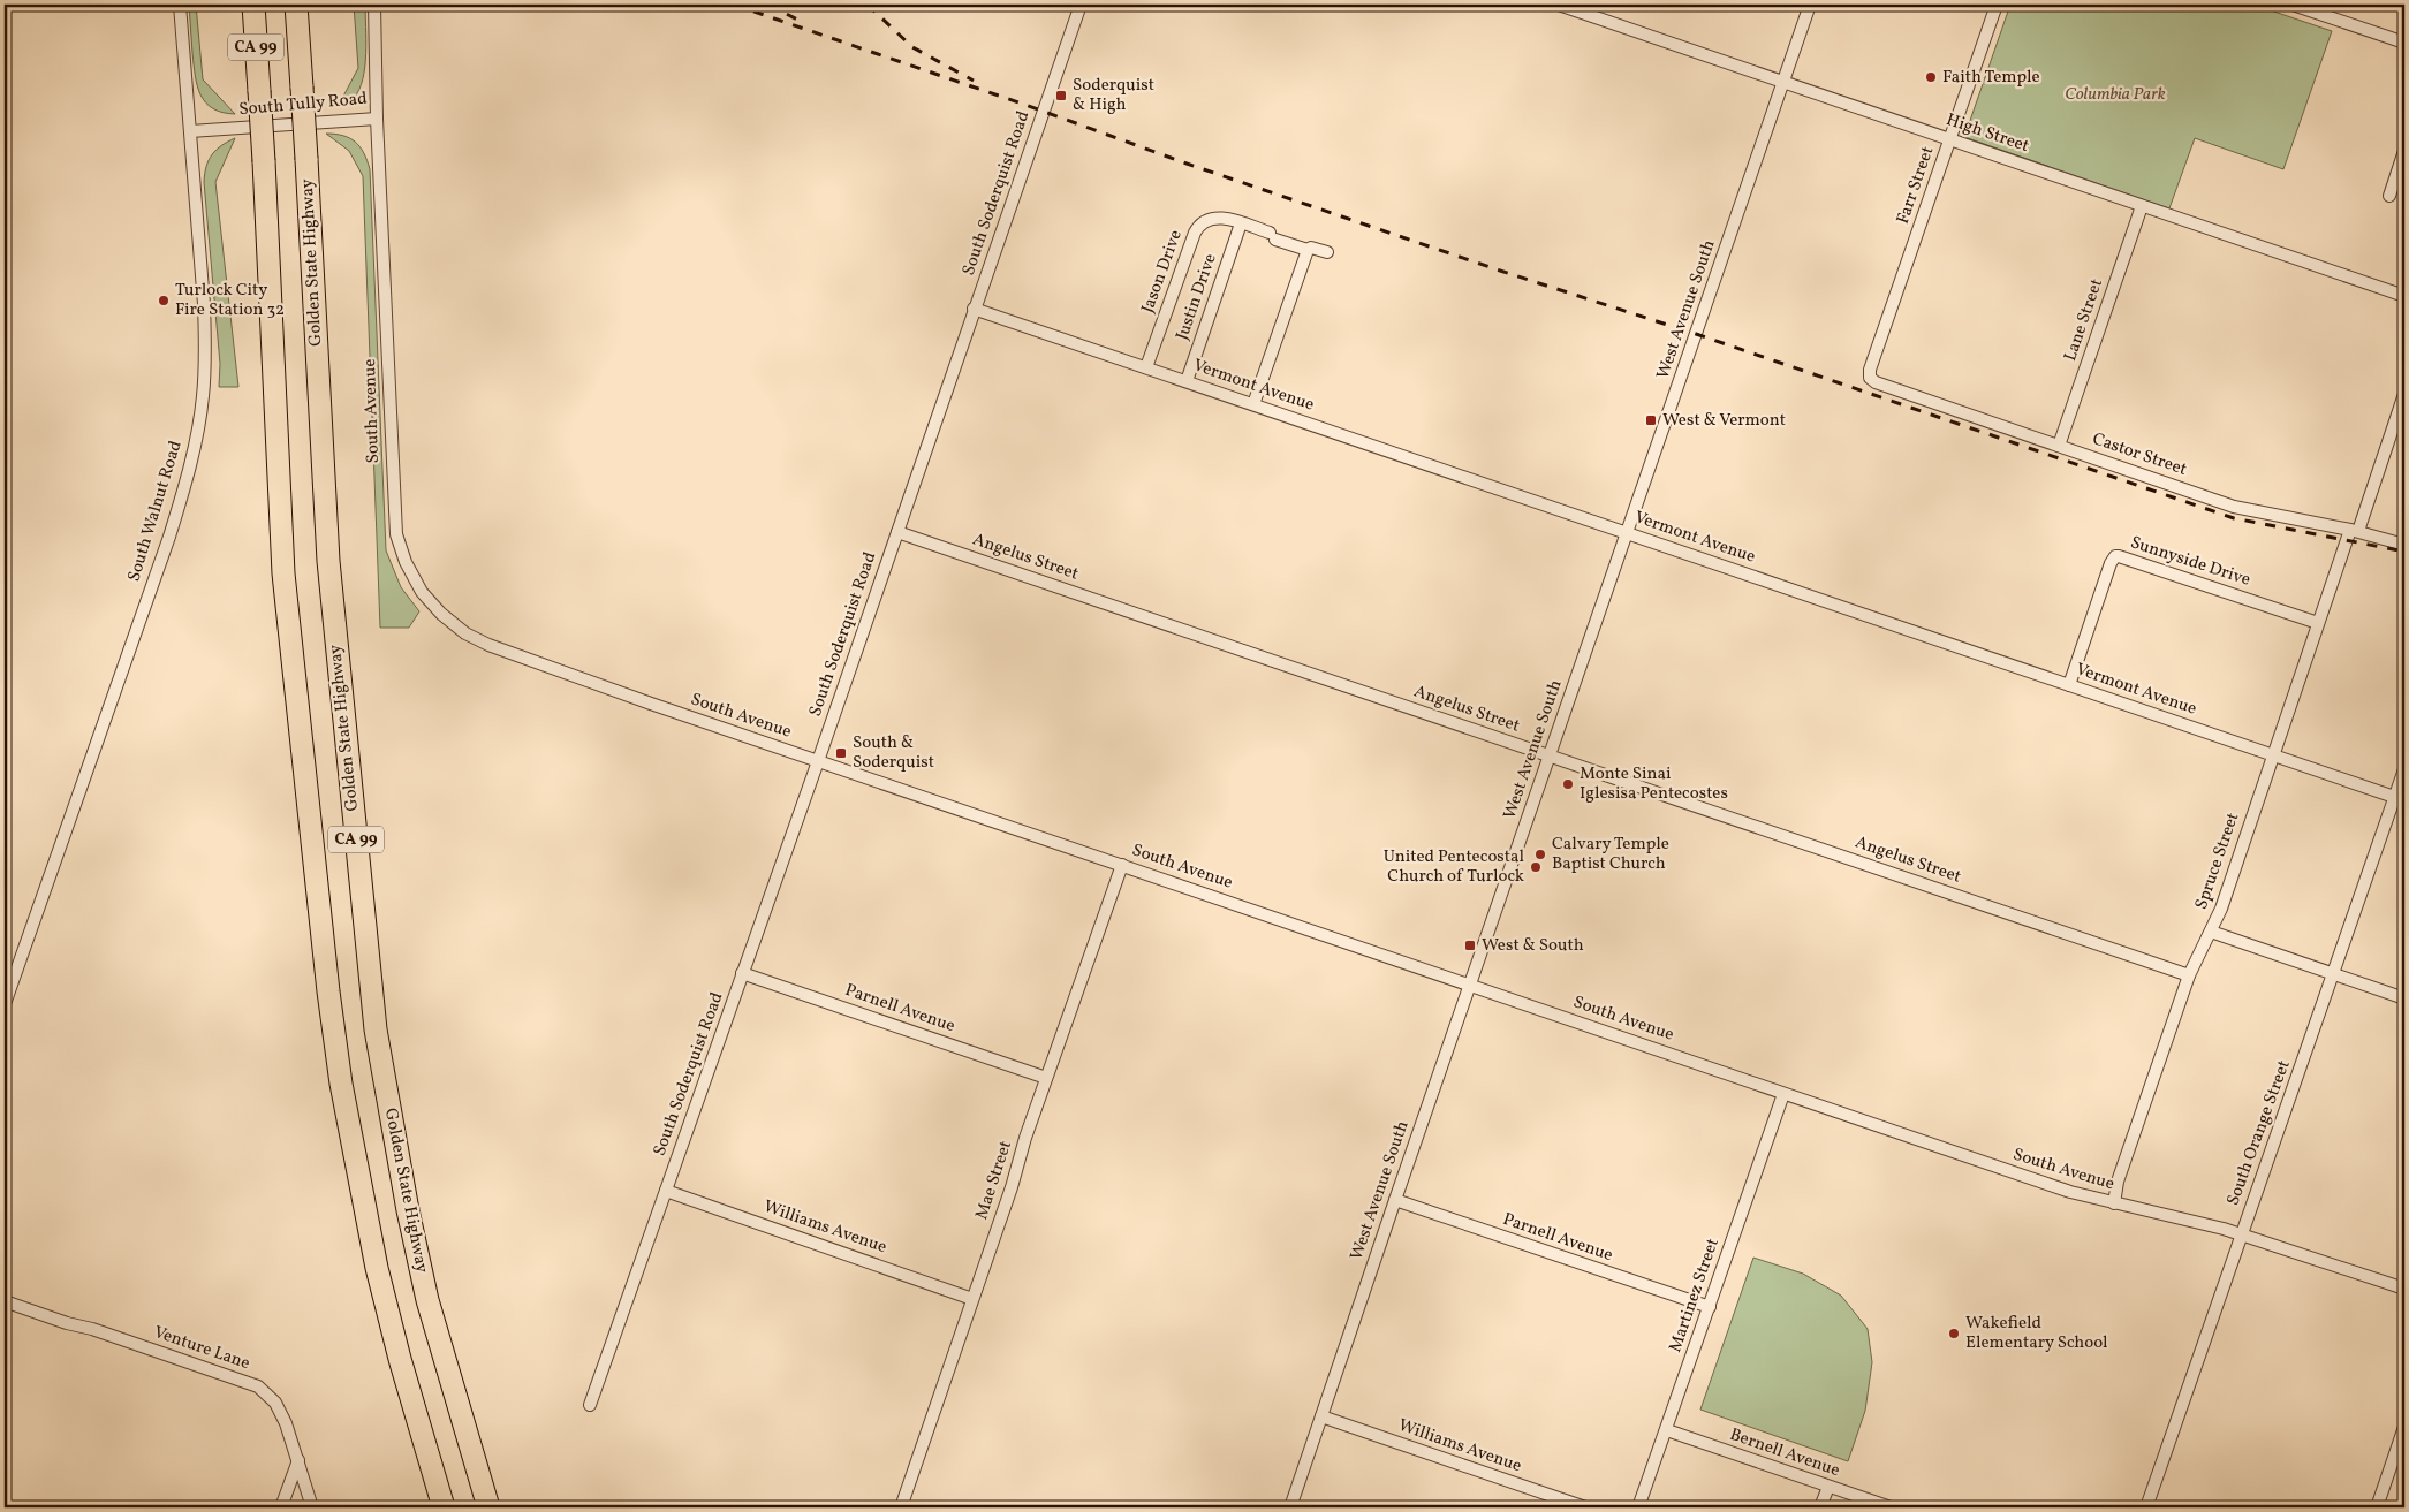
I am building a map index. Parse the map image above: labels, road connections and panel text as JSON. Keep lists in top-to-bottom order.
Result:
{
  "streets": {
    "highway": ["CA 99", "Golden State Highway"],
    "street": [
      "South Tully Road",
      "High Street",
      "Farr Street",
      "South Soderquist Road",
      "Jason Drive",
      "Justin Drive",
      "West Avenue South",
      "Lane Street",
      "Vermont Avenue",
      "South Avenue",
      "Castor Street",
      "South Walnut Road",
      "Angelus Street",
      "Sunnyside Drive",
      "Spruce Street",
      "Parnell Avenue",
      "South Orange Street",
      "Mae Street",
      "Williams Avenue",
      "Martinez Street",
      "Venture Lane",
      "Bernell Avenue"
    ]
  },
  "crossings": [
    ["South Tully Road", "South Avenue"],
    ["South Tully Road", "South Walnut Road"],
    ["High Street", "Farr Street"],
    ["High Street", "West Avenue South"],
    ["High Street", "Lane Street"],
    ["Farr Street", "Castor Street"],
    ["South Soderquist Road", "Vermont Avenue"],
    ["South Soderquist Road", "South Avenue"],
    ["South Soderquist Road", "Angelus Street"],
    ["South Soderquist Road", "Parnell Avenue"],
    ["South Soderquist Road", "Williams Avenue"],
    ["Jason Drive", "Justin Drive"],
    ["Jason Drive", "Vermont Avenue"],
    ["Justin Drive", "Vermont Avenue"],
    ["West Avenue South", "Vermont Avenue"],
    ["West Avenue South", "South Avenue"],
    ["West Avenue South", "Angelus Street"],
    ["West Avenue South", "Parnell Avenue"],
    ["West Avenue South", "Williams Avenue"],
    ["Lane Street", "Castor Street"],
    ["Vermont Avenue", "Sunnyside Drive"],
    ["Vermont Avenue", "Spruce Street"],
    ["Vermont Avenue", "South Orange Street"],
    ["South Avenue", "Spruce Street"],
    ["South Avenue", "South Orange Street"],
    ["South Avenue", "Mae Street"],
    ["South Avenue", "Martinez Street"],
    ["Castor Street", "Spruce Street"],
    ["Angelus Street", "Spruce Street"],
    ["Sunnyside Drive", "Spruce Street"],
    ["Parnell Avenue", "Mae Street"],
    ["Parnell Avenue", "Martinez Street"],
    ["Mae Street", "Williams Avenue"],
    ["Martinez Street", "Bernell Avenue"]
  ],
  "parks": ["Columbia Park"],
  "places": {
    "other": [
      "Faith Temple",
      "Turlock City Fire Station 32",
      "Monte Sinai Iglesisa Pentecostes",
      "Calvary Temple Baptist Church",
      "United Pentecostal Church of Turlock",
      "Wakefield Elementary School"
    ],
    "transit": [
      "Soderquist & High",
      "West & Vermont",
      "South & Soderquist",
      "West & South"
    ]
  }
}
